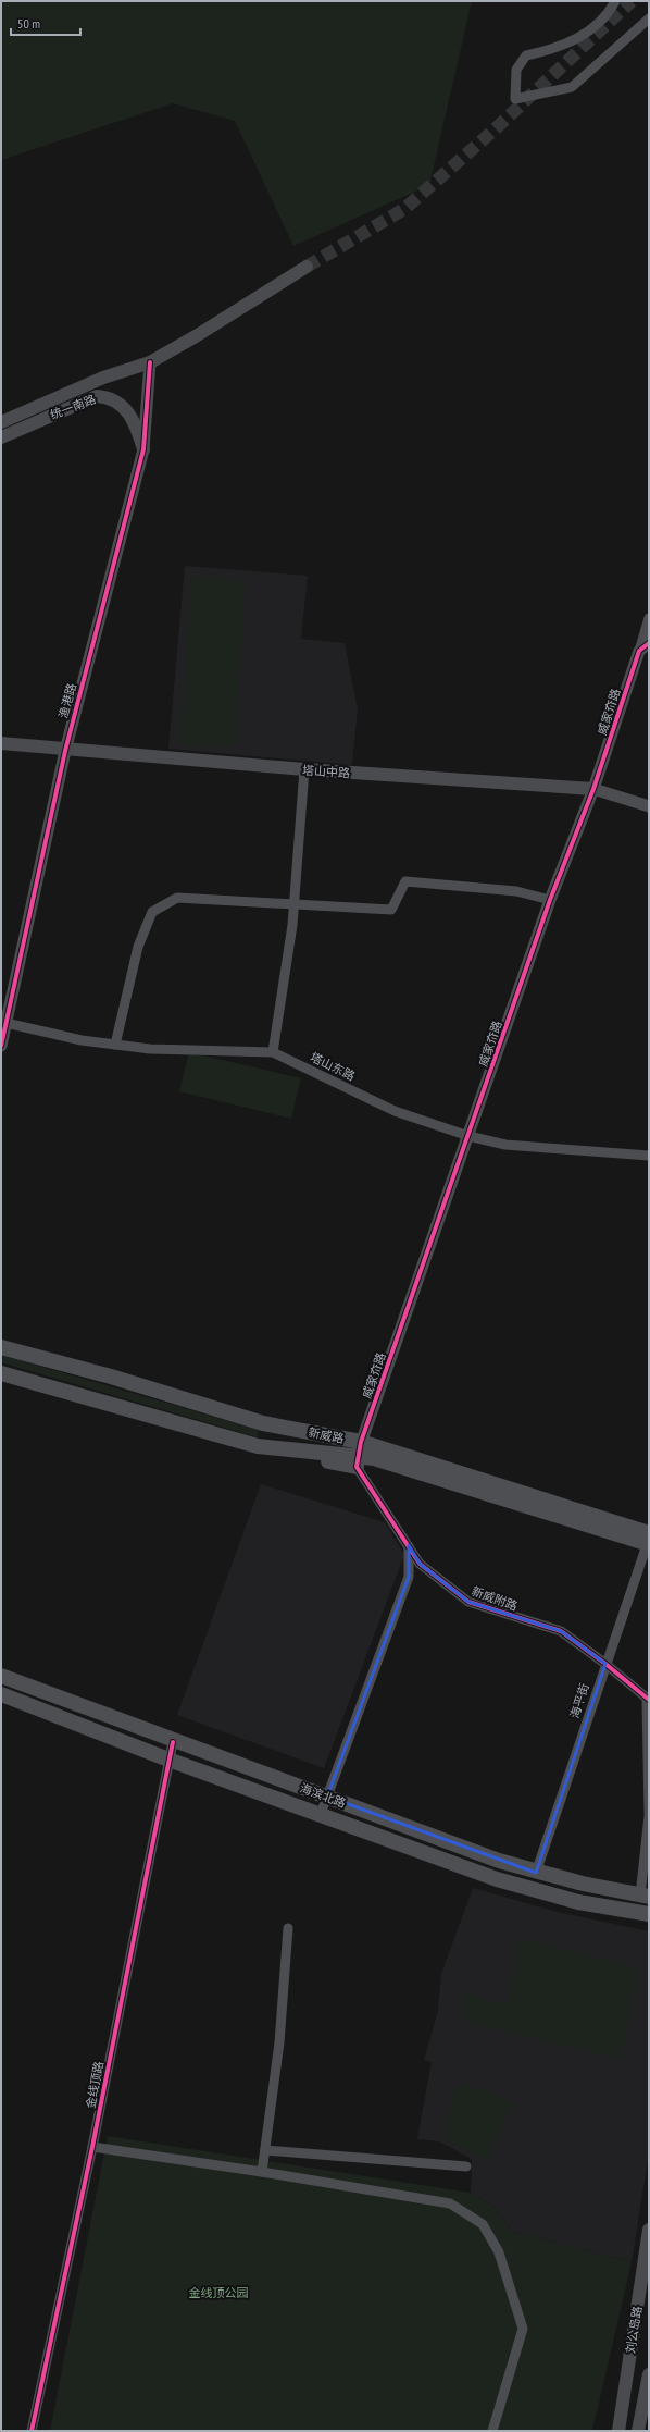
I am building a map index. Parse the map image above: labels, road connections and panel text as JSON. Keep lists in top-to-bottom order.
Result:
{
  "streets": {
    "main road": [
      "统一南路",
      "塔山中路",
      "新威路",
      "海滨北路",
      "刘公岛路"
    ],
    "street": [
      "渔港路",
      "威家夼路",
      "塔山东路",
      "新威附路",
      "海平街",
      "金线顶路"
    ]
  },
  "crossings": [
    ["统一南路", "渔港路"],
    ["渔港路", "塔山中路"],
    ["渔港路", "塔山东路"],
    ["威家夼路", "塔山中路"],
    ["威家夼路", "塔山东路"],
    ["威家夼路", "新威路"],
    ["威家夼路", "新威附路"],
    ["新威路", "新威附路"],
    ["新威路", "海平街"],
    ["新威附路", "海平街"],
    ["海平街", "海滨北路"],
    ["海滨北路", "金线顶路"]
  ],
  "parks": ["金线顶公园"],
  "scale_bar": "50 m"
}
